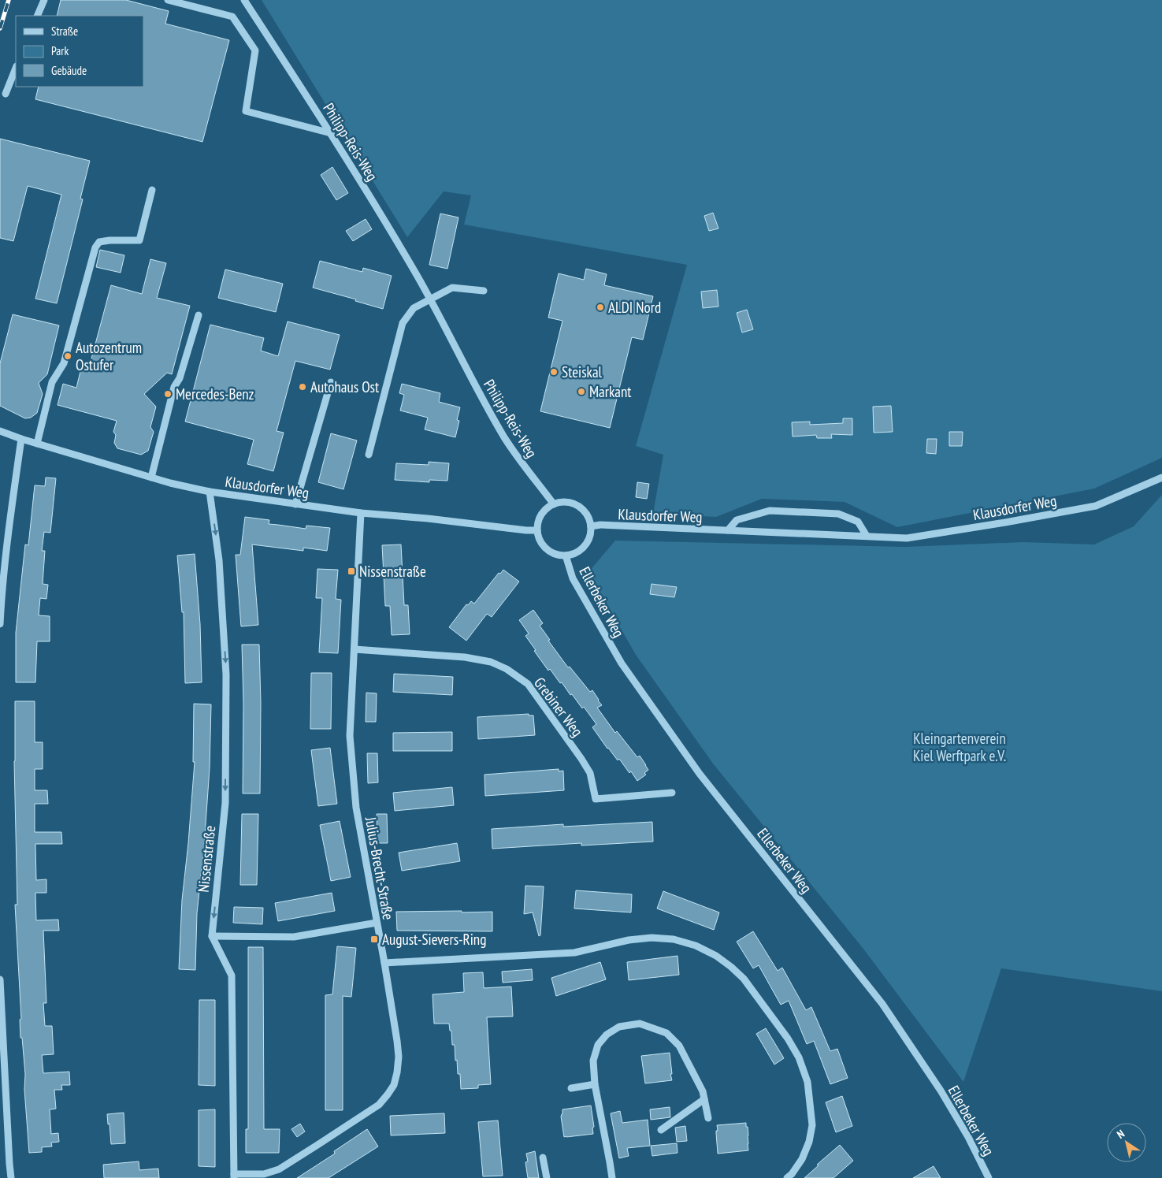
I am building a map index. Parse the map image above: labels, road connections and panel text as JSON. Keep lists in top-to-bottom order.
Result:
{
  "streets": {
    "street": [
      "Philipp-Reis-Weg",
      "Klausdorfer Weg",
      "Ellerbeker Weg",
      "Grebiner Weg",
      "Nissenstraße",
      "Julius-Brecht-Straße"
    ]
  },
  "crossings": [
    ["Philipp-Reis-Weg", "Klausdorfer Weg"],
    ["Philipp-Reis-Weg", "Ellerbeker Weg"],
    ["Klausdorfer Weg", "Ellerbeker Weg"],
    ["Klausdorfer Weg", "Nissenstraße"],
    ["Klausdorfer Weg", "Julius-Brecht-Straße"],
    ["Grebiner Weg", "Julius-Brecht-Straße"]
  ],
  "one_way": ["Nissenstraße"],
  "parks": ["Kleingartenverein Kiel Werftpark e.V."],
  "places": {
    "other": [
      "ALDI Nord",
      "Autozentrum Ostufer",
      "Steiskal",
      "Autohaus Ost",
      "Markant",
      "Mercedes-Benz"
    ],
    "transit": ["Nissenstraße", "August-Sievers-Ring"]
  },
  "legend": ["Straße", "Park", "Gebäude"],
  "north": "top left"
}
